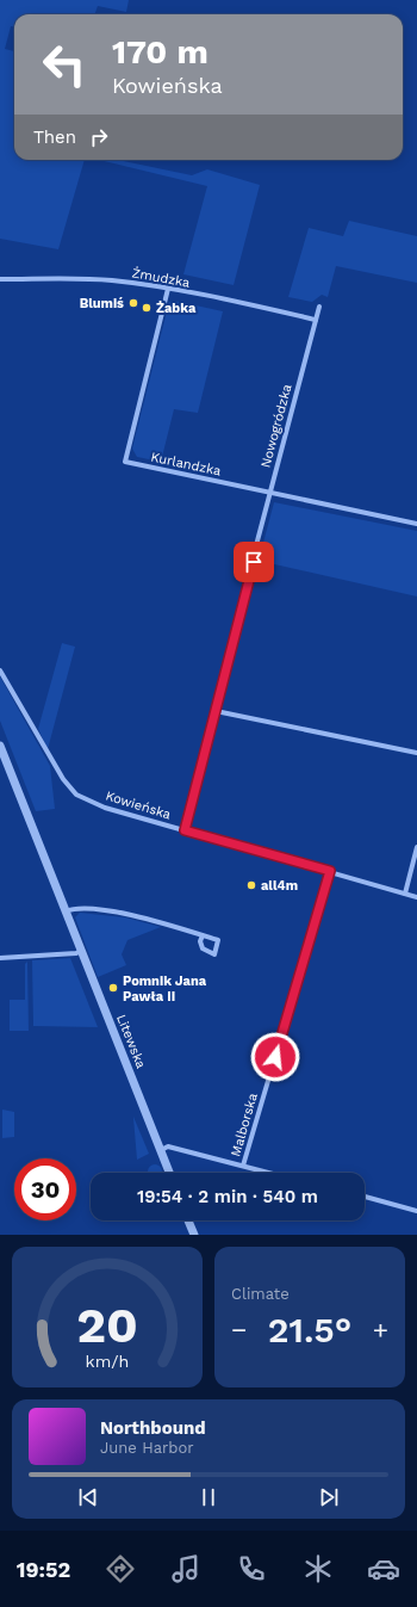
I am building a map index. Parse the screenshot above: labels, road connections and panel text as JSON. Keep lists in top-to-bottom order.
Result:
{
  "streets": {
    "street": [
      "Żmudzka",
      "Nowogródzka",
      "Kurlandzka",
      "Kowieńska",
      "Litewska",
      "Malborska"
    ]
  },
  "crossings": [
    ["Żmudzka", "Nowogródzka"],
    ["Żmudzka", "Kurlandzka"],
    ["Nowogródzka", "Kurlandzka"],
    ["Kowieńska", "Malborska"]
  ],
  "places": [
    "Blumiś",
    "Żabka",
    "all4m",
    "Pomnik Jana Pawła II"
  ],
  "page": {
    "turn": ["170 m", "Kowieńska"],
    "then": "Then",
    "limit": "30",
    "trip": "19:54 · 2 min · 540 m",
    "tile": "Climate",
    "heat": ["−", "21.5°", "+"],
    "song": ["Northbound", "June Harbor"],
    "tabs": "19:52",
    "gauge": ["20", "km/h"]
  }
}
